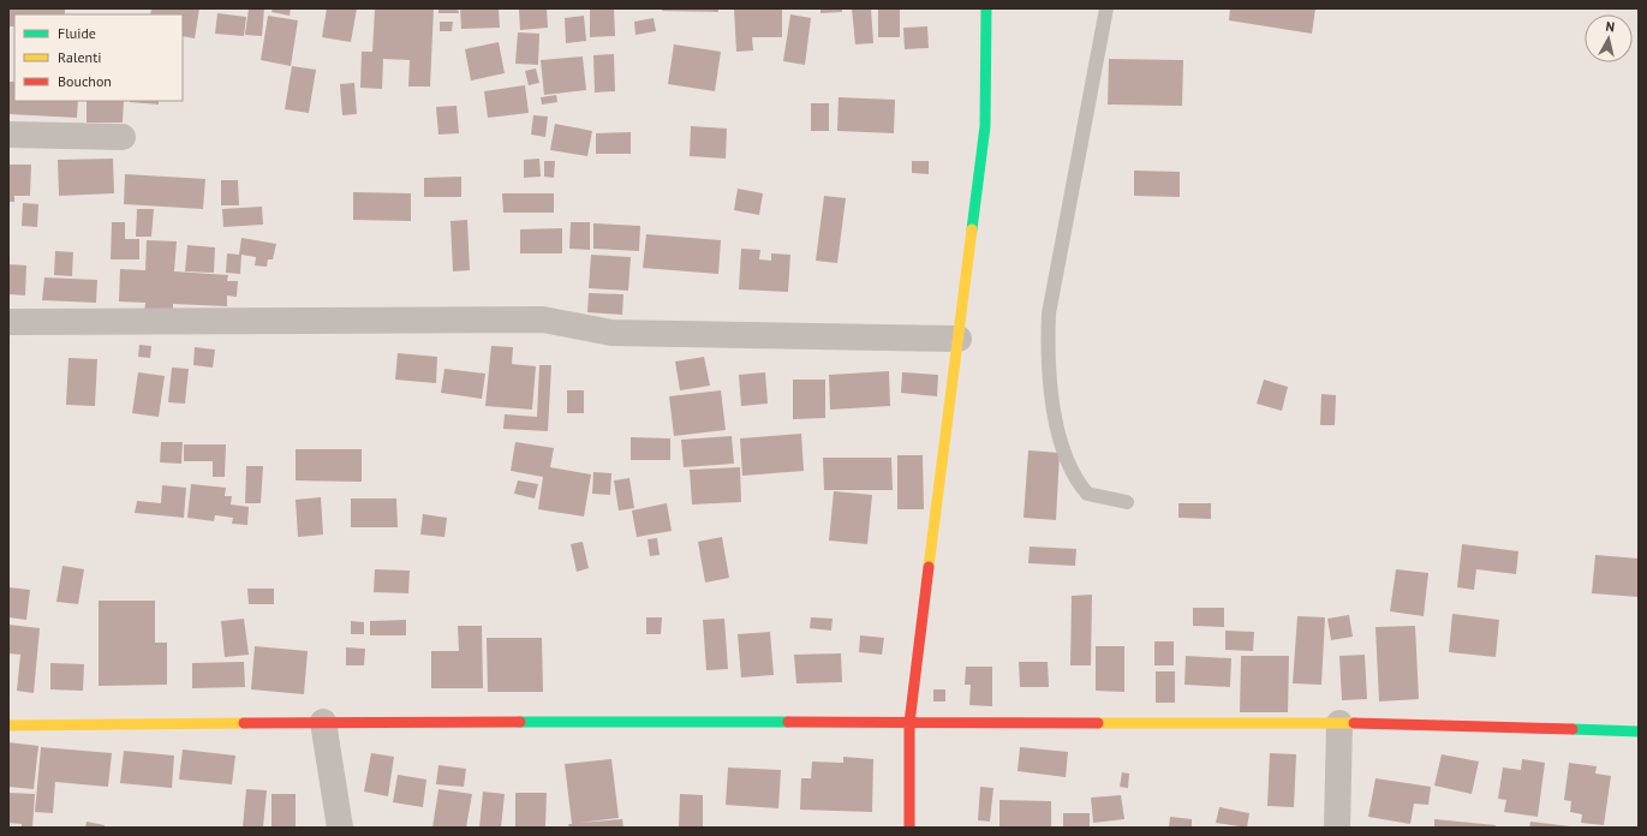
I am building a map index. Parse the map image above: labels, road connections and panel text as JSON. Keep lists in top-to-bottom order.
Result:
{
  "legend": ["Fluide", "Ralenti", "Bouchon"],
  "north": "top"
}
